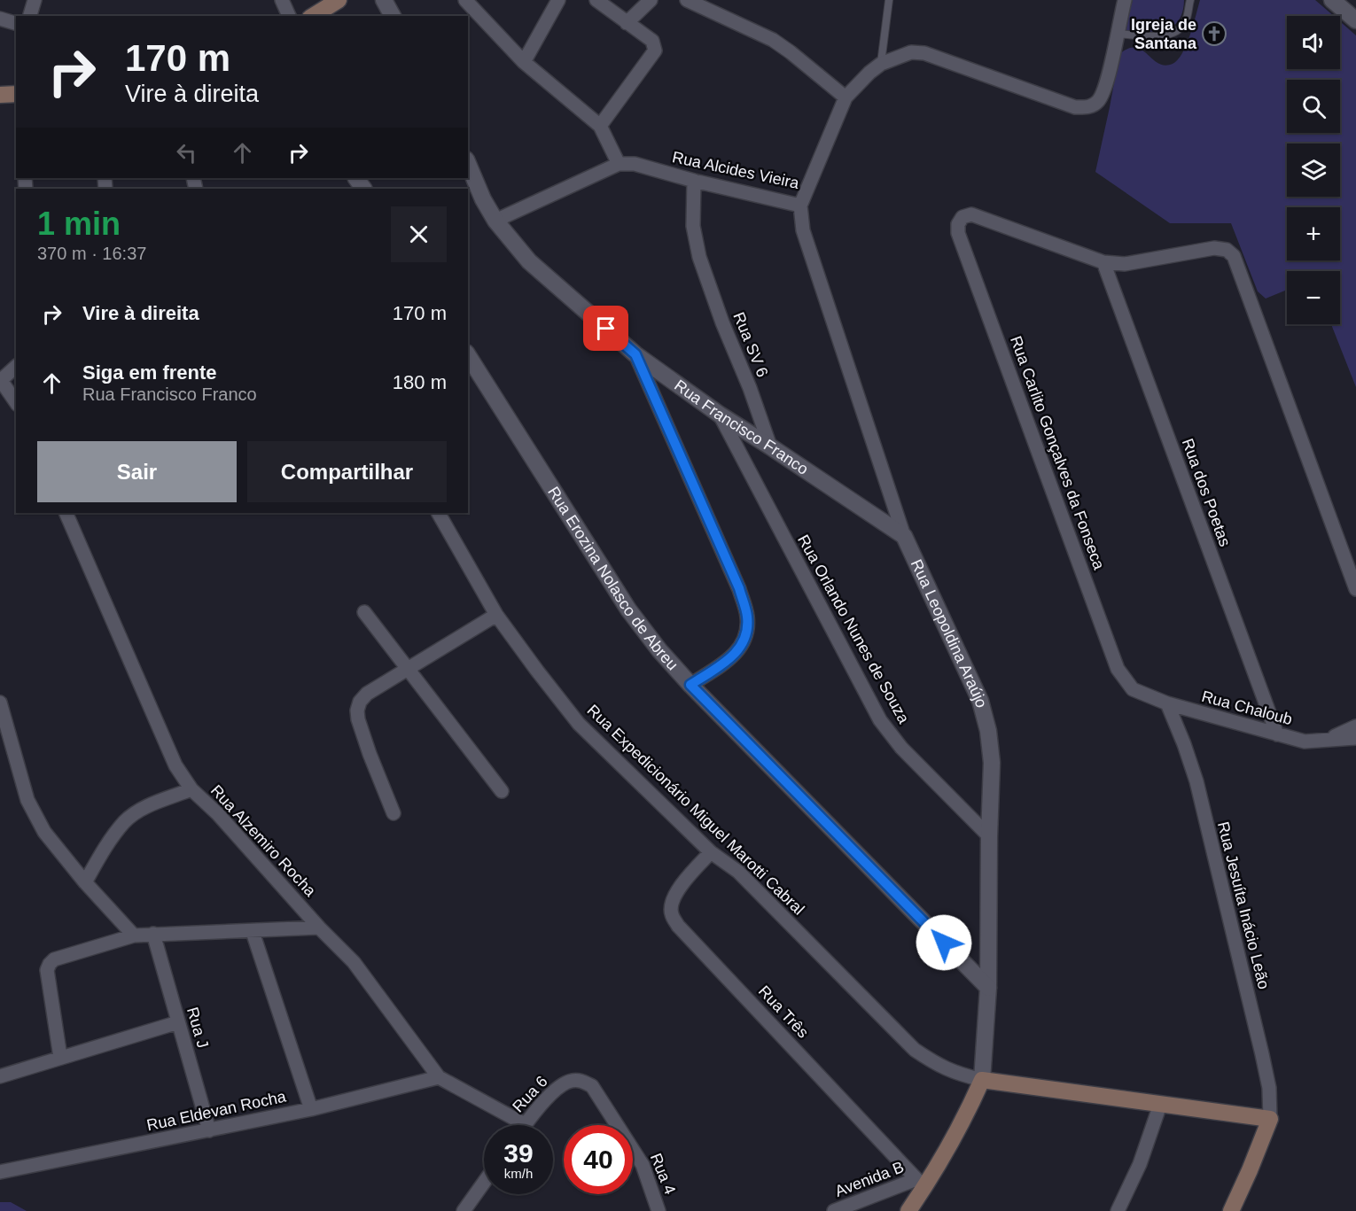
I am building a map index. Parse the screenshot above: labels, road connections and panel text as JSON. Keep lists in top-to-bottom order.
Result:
{
  "streets": {
    "street": [
      "Rua Alcides Vieira",
      "Rua SV 6",
      "Rua Francisco Franco",
      "Rua Carlito Gonçalves da Fonseca",
      "Rua dos Poetas",
      "Rua Erozina Nolasco de Abreu",
      "Rua Orlando Nunes de Souza",
      "Rua Leopoldina Araújo",
      "Rua Chaloub",
      "Rua Expedicionário Miguel Marotti Cabral",
      "Rua Alzemiro Rocha",
      "Rua Jesuíta Inácio Leão",
      "Rua Três",
      "Rua J",
      "Rua 6",
      "Rua Eldevan Rocha",
      "Rua 4",
      "Avenida B"
    ]
  },
  "crossings": [
    ["Rua Alcides Vieira", "Rua SV 6"],
    ["Rua Alcides Vieira", "Rua Leopoldina Araújo"],
    ["Rua SV 6", "Rua Francisco Franco"],
    ["Rua Francisco Franco", "Rua Orlando Nunes de Souza"],
    ["Rua Francisco Franco", "Rua Leopoldina Araújo"],
    ["Rua Carlito Gonçalves da Fonseca", "Rua dos Poetas"],
    ["Rua Carlito Gonçalves da Fonseca", "Rua Chaloub"],
    ["Rua dos Poetas", "Rua Chaloub"],
    ["Rua Erozina Nolasco de Abreu", "Rua Leopoldina Araújo"],
    ["Rua Orlando Nunes de Souza", "Rua Leopoldina Araújo"],
    ["Rua Leopoldina Araújo", "Rua Expedicionário Miguel Marotti Cabral"],
    ["Rua Chaloub", "Rua Jesuíta Inácio Leão"],
    ["Rua Expedicionário Miguel Marotti Cabral", "Rua Três"],
    ["Rua Alzemiro Rocha", "Rua 6"],
    ["Rua Alzemiro Rocha", "Rua Eldevan Rocha"],
    ["Rua Três", "Avenida B"],
    ["Rua J", "Rua Eldevan Rocha"],
    ["Rua 6", "Rua 4"]
  ],
  "places": {
    "church": ["Igreja de Santana"]
  },
  "page": {
    "map_buttons": ["+", "−"],
    "turn": ["170 m", "Vire à direita"],
    "heading": ["1 min", "370 m · 16:37"],
    "list": [
      {
        "name": "Vire à direita",
        "value": "170 m"
      },
      {
        "name": "Siga em frente",
        "note": "Rua Francisco Franco",
        "value": "180 m"
      }
    ],
    "buttons": ["Sair", "Compartilhar"],
    "speed": "39 km/h",
    "limit": "40"
  }
}
